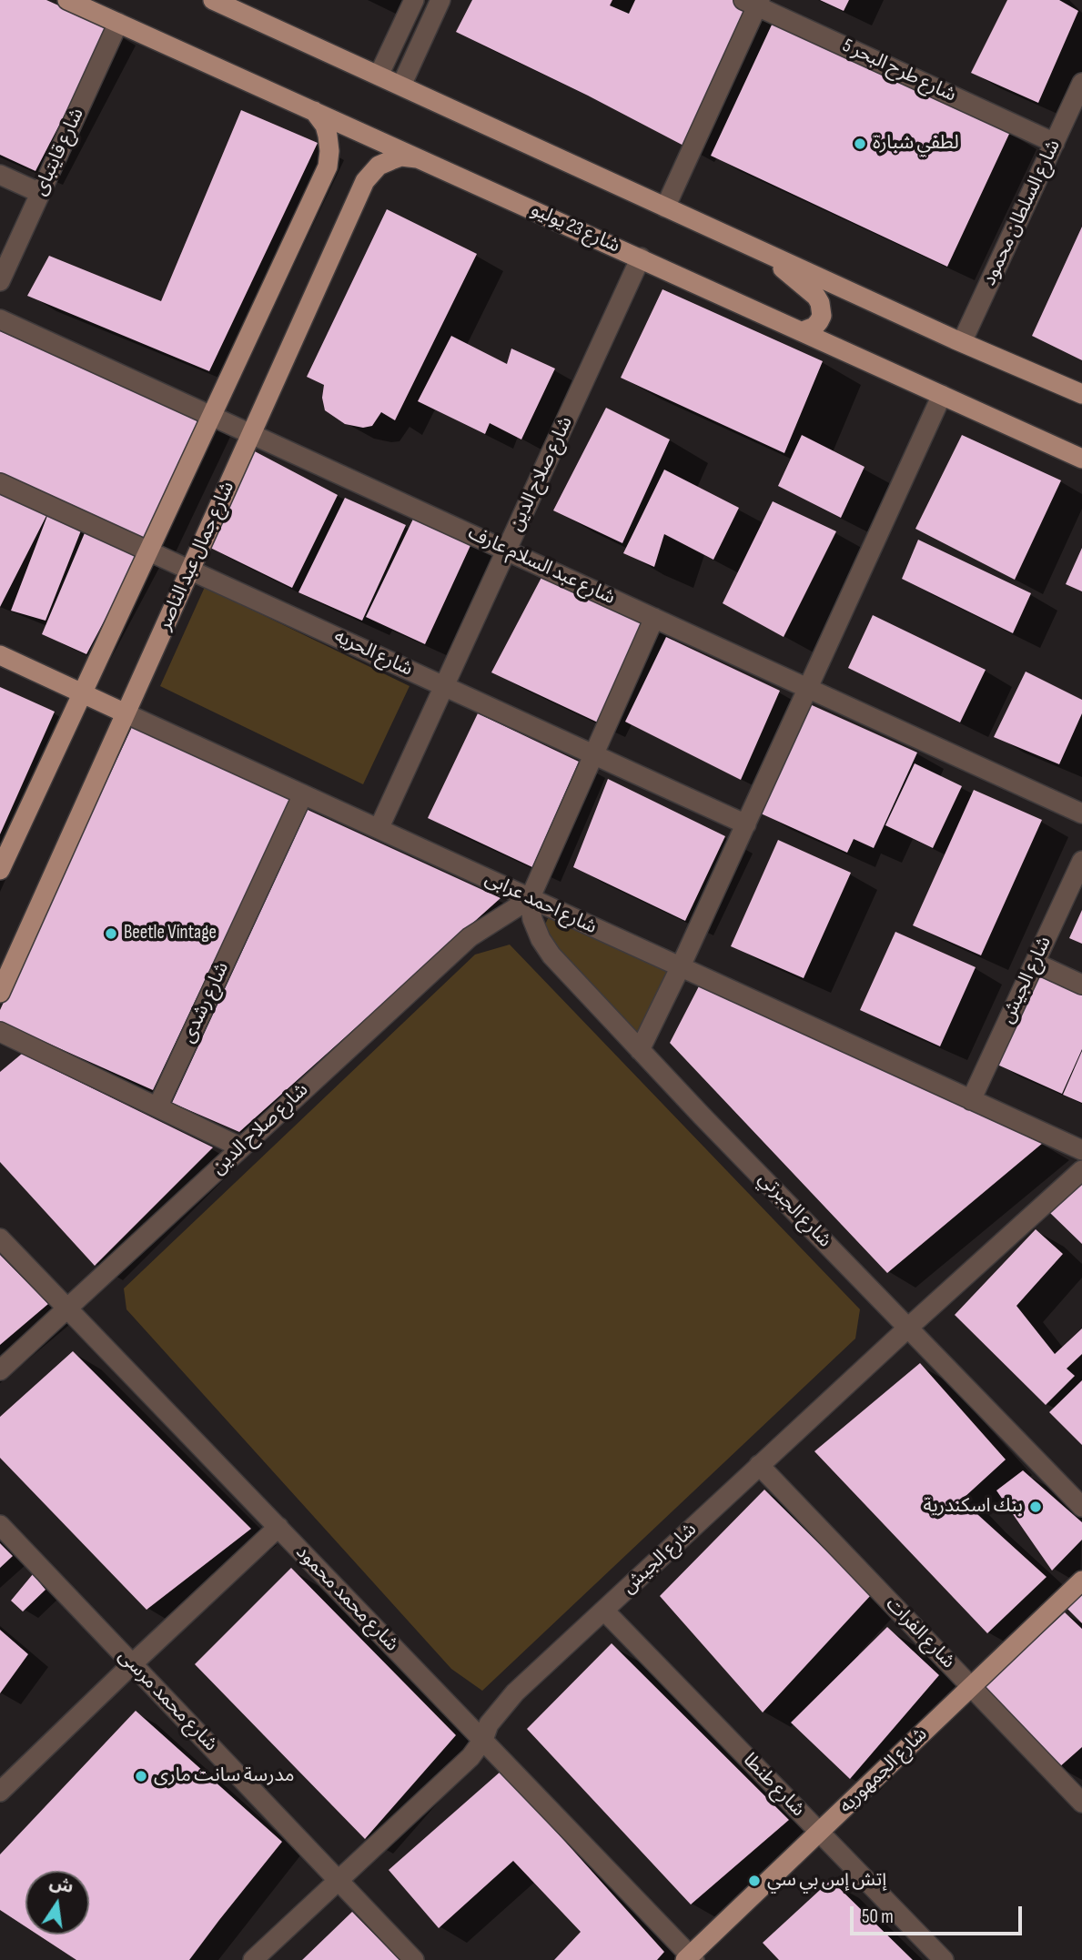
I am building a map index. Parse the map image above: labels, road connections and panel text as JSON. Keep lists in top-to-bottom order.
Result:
{
  "streets": {
    "main road": [
      "شارع 23 يوليو",
      "شارع جمال عبد الناصر",
      "شارع احمد عرابى",
      "شارع الجمهوريه"
    ],
    "street": [
      "شارع طرح البحر 5",
      "شارع قايتباى",
      "شارع السلطان محمود",
      "شارع صلاح الدين",
      "شارع عبد السلام عارف",
      "شارع الحريه",
      "شارع الجيش",
      "شارع رشدى",
      "شارع الجبرتي",
      "شارع محمد محمود",
      "شارع الفرات",
      "شارع محمد مرسى",
      "شارع طنطا"
    ]
  },
  "crossings": [
    ["شارع طرح البحر 5", "شارع السلطان محمود"],
    ["شارع قايتباى", "شارع 23 يوليو"],
    ["شارع 23 يوليو", "شارع صلاح الدين"],
    ["شارع 23 يوليو", "شارع جمال عبد الناصر"],
    ["شارع صلاح الدين", "شارع عبد السلام عارف"],
    ["شارع صلاح الدين", "شارع الحريه"],
    ["شارع صلاح الدين", "شارع احمد عرابى"],
    ["شارع صلاح الدين", "شارع الجبرتي"],
    ["شارع صلاح الدين", "شارع محمد محمود"],
    ["شارع جمال عبد الناصر", "شارع عبد السلام عارف"],
    ["شارع جمال عبد الناصر", "شارع الحريه"],
    ["شارع جمال عبد الناصر", "شارع احمد عرابى"],
    ["شارع احمد عرابى", "شارع الجيش"],
    ["شارع احمد عرابى", "شارع رشدى"],
    ["شارع احمد عرابى", "شارع الجبرتي"],
    ["شارع الجيش", "شارع الجبرتي"],
    ["شارع الجيش", "شارع محمد محمود"],
    ["شارع الجيش", "شارع الفرات"],
    ["شارع الجيش", "شارع محمد مرسى"],
    ["شارع الجيش", "شارع طنطا"],
    ["شارع محمد محمود", "شارع الجمهوريه"],
    ["شارع الفرات", "شارع الجمهوريه"],
    ["شارع الجمهوريه", "شارع طنطا"]
  ],
  "places": [
    "لطفي شبارة",
    "Beetle Vintage",
    "بنك اسكندرية",
    "مدرسة سانت مارى",
    "إتش إس بي سي"
  ],
  "scale_bar": "50 m",
  "north": "top"
}
